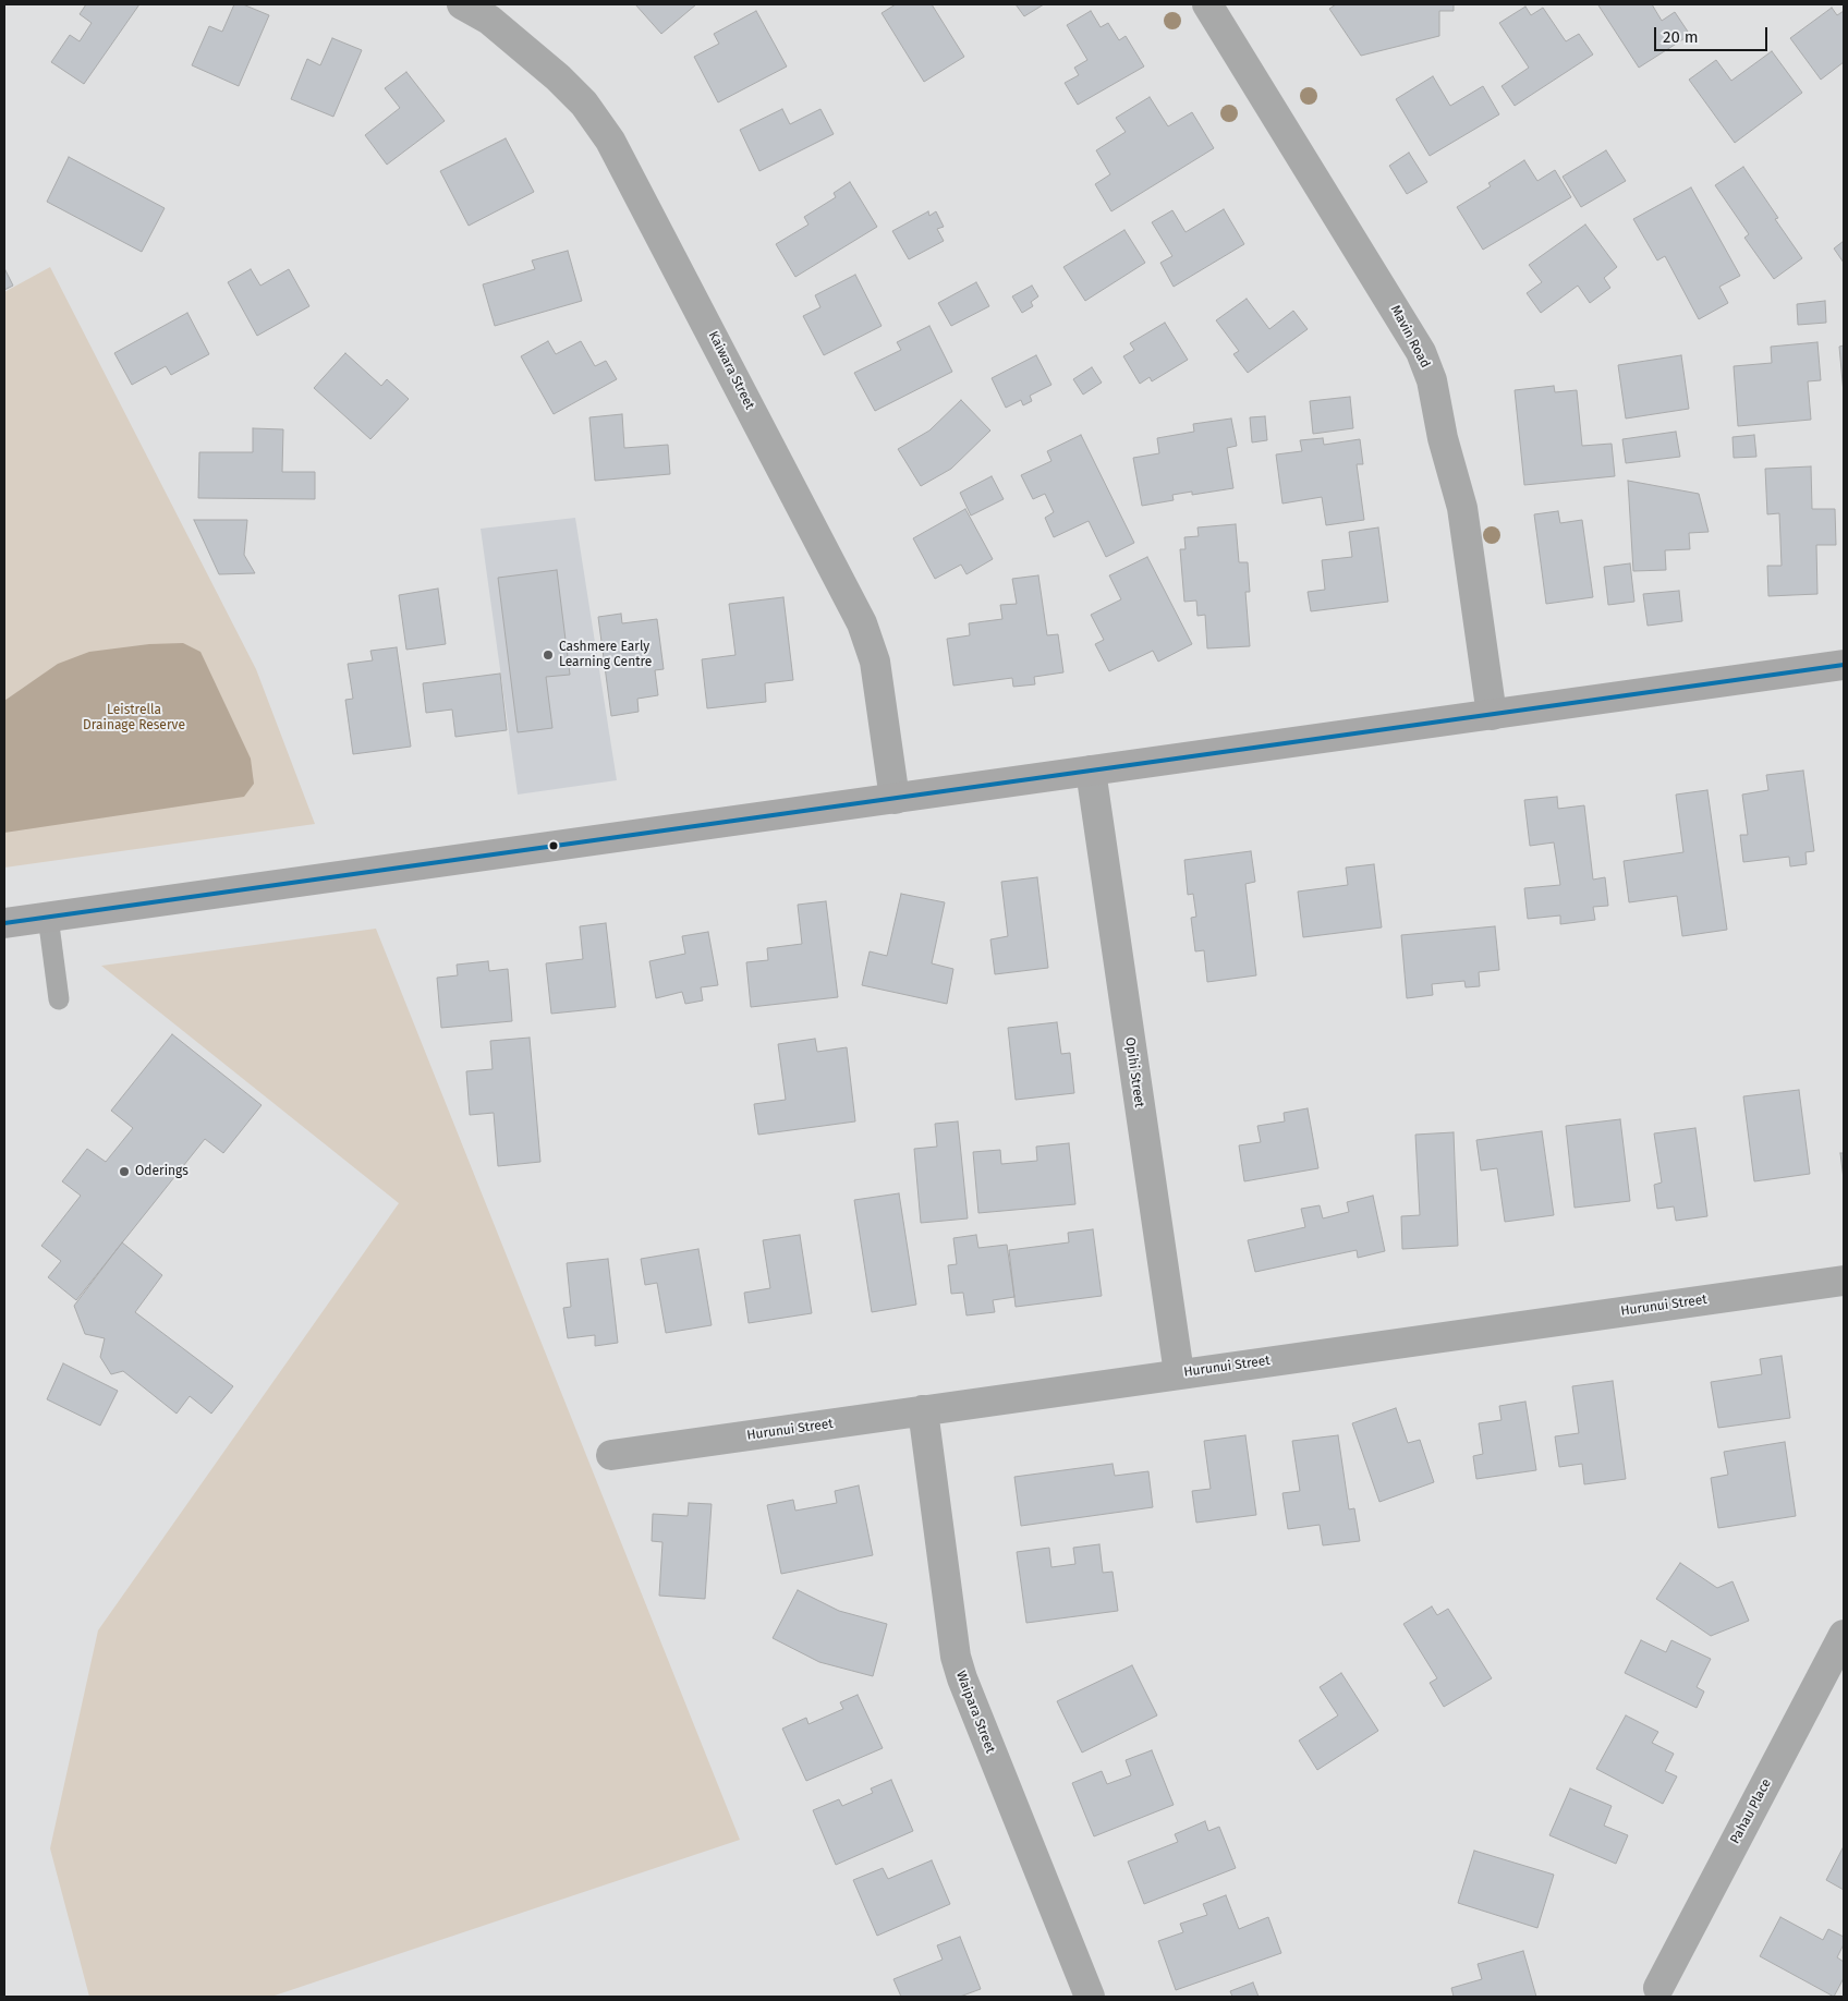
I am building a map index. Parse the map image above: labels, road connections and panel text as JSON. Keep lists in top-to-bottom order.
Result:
{
  "streets": {
    "street": [
      "Mavin Road",
      "Kaiwara Street",
      "Opihi Street",
      "Hurunui Street",
      "Waipara Street",
      "Pahau Place"
    ]
  },
  "crossings": [
    ["Opihi Street", "Hurunui Street"],
    ["Hurunui Street", "Waipara Street"]
  ],
  "parks": ["Leistrella Drainage Reserve"],
  "places": ["Cashmere Early Learning Centre", "Oderings"],
  "scale_bar": "20 m"
}
